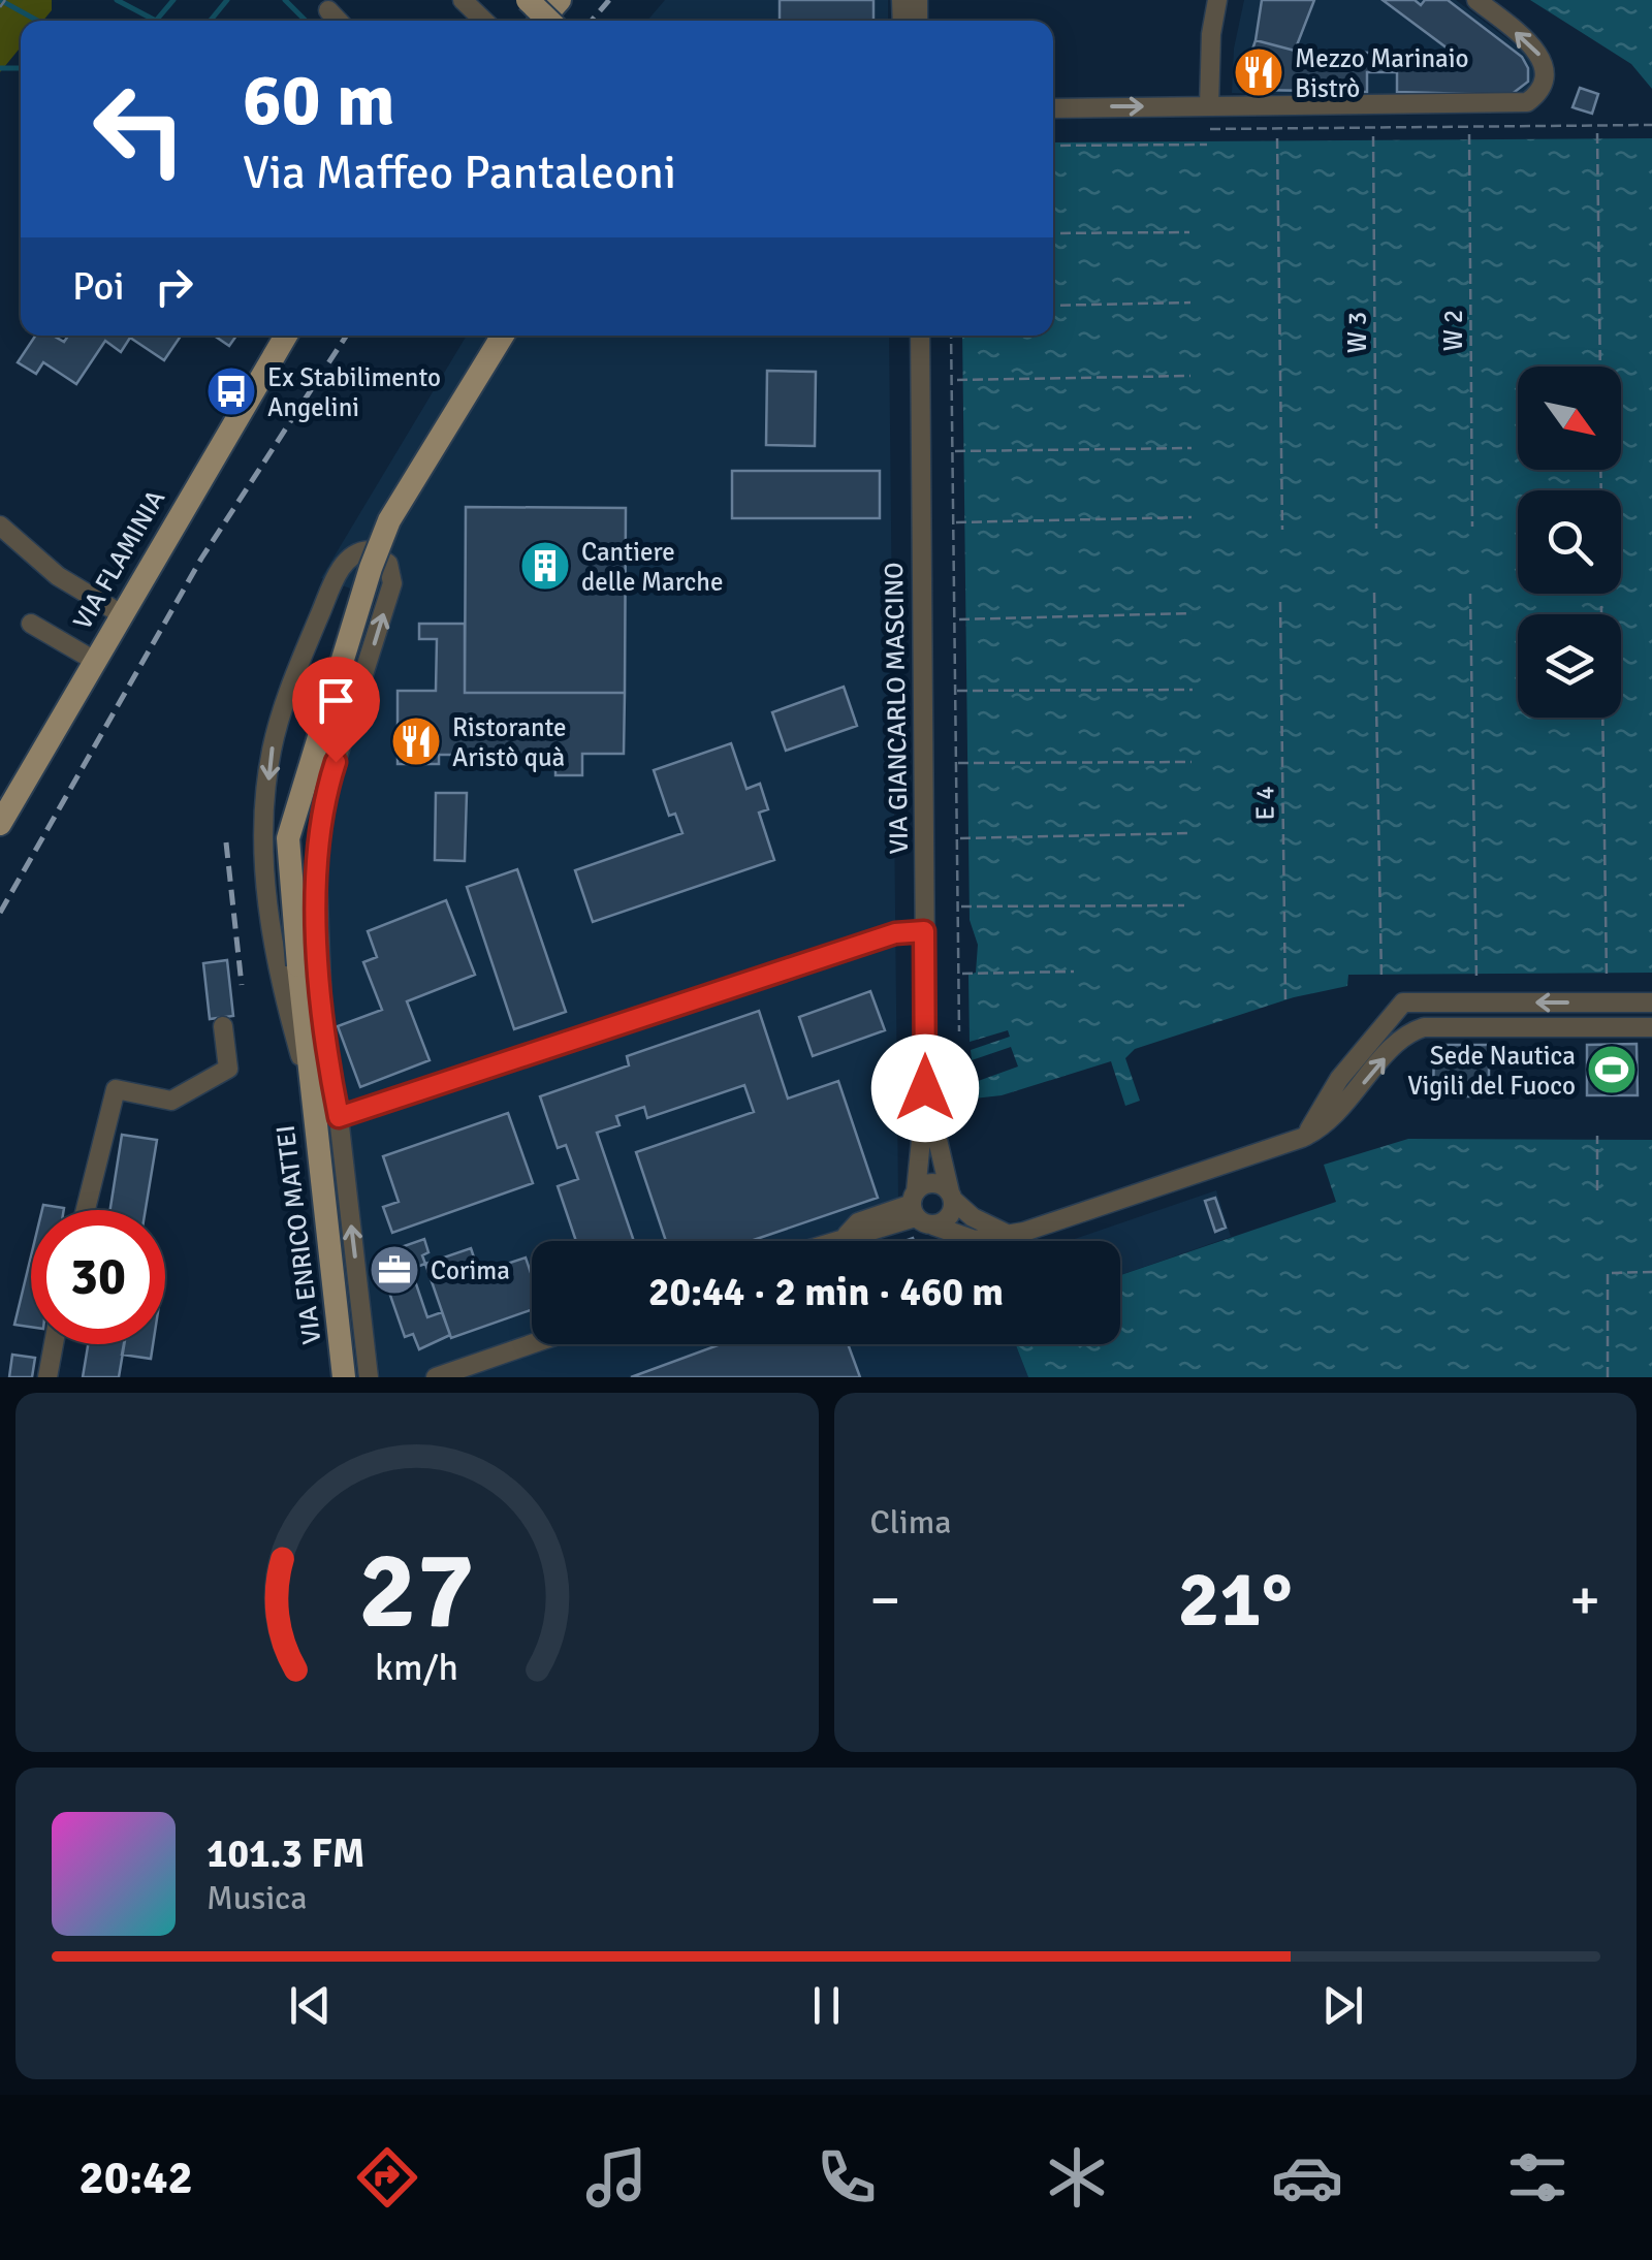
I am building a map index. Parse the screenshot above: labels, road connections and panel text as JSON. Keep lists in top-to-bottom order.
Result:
{
  "streets": {
    "main road": ["VIA FLAMINIA", "VIA ENRICO MATTEI"],
    "street": ["VIA GIANCARLO MASCINO"],
    "path": ["W 2", "W 3", "E 4"]
  },
  "places": {
    "restaurant": ["Mezzo Marinaio Bistrò", "Ristorante Aristò quà"],
    "bus stop": ["Ex Stabilimento Angelini"],
    "building": ["Cantiere delle Marche"],
    "sports": ["Sede Nautica Vigili del Fuoco"],
    "office": ["Corima"]
  },
  "north": "bottom right",
  "page": {
    "turn": ["60 m", "Via Maffeo Pantaleoni"],
    "then": "Poi",
    "limit": "30",
    "trip": "20:44 · 2 min · 460 m",
    "tile": "Clima",
    "heat": ["−", "21°", "+"],
    "song": ["101.3 FM", "Musica"],
    "tabs": "20:42",
    "gauge": ["27", "km/h"]
  }
}
